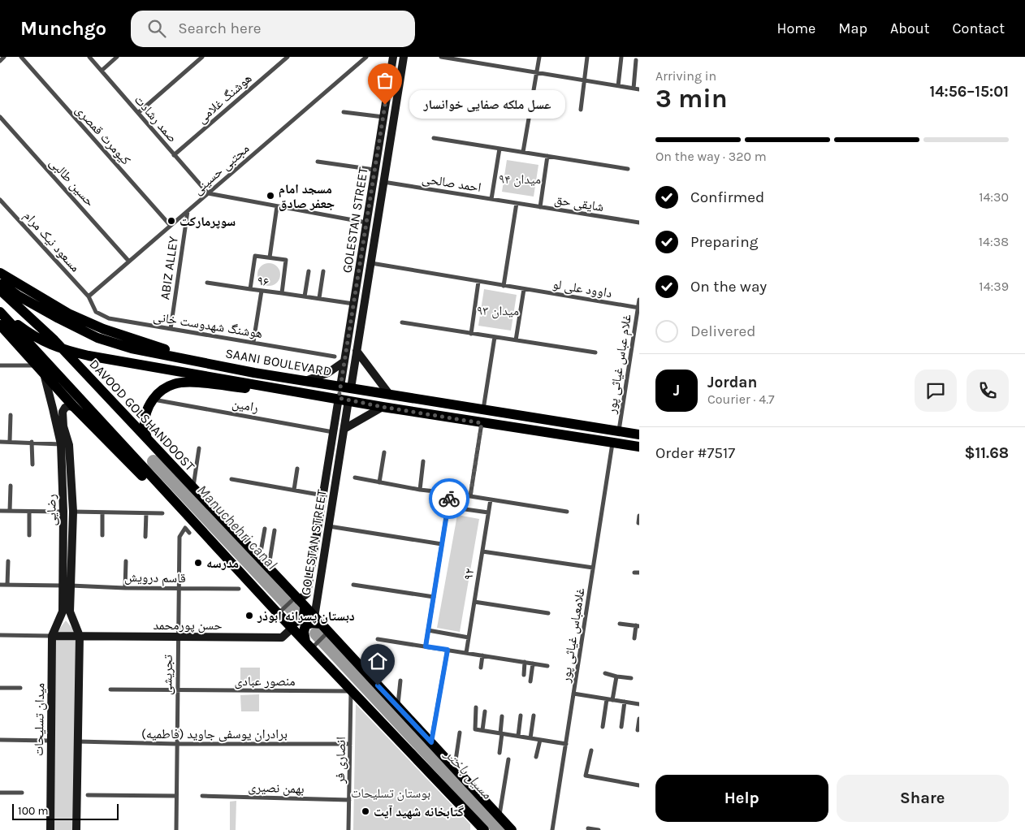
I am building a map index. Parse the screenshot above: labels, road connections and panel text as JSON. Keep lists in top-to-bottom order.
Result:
{
  "streets": {
    "main road": [
      "GOLESTAN STREET",
      "SAANI BOULEVARD",
      "DAVOOD GOLSHANDOOST",
      "رضایی",
      "حسن پورمحمد",
      "میدان تسلیحات"
    ],
    "street": [
      "هوشنگ غلامی",
      "صمد رشادت",
      "کیومرث قمصری",
      "مجتبی حسینی",
      "حسین طالبی",
      "احمد صالحی",
      "شایقی حق",
      "مسعود نیک مرام",
      "ABIZ ALLEY",
      "۹۶",
      "داوود علی لو",
      "هوشنگ شهدوست خانی",
      "غلام عباس غیاثی ‌پور",
      "رامین",
      "۹۲",
      "قاسم درویش",
      "غلامعباس غیاثی پور",
      "تجریشی",
      "منصور عبادی",
      "برادران یوسفی جاوید (فاطمیه)",
      "انصاری فر",
      "بهمن نصیری"
    ]
  },
  "crossings": [
    ["هوشنگ غلامی", "صمد رشادت"],
    ["صمد رشادت", "مجتبی حسینی"],
    ["کیومرث قمصری", "مجتبی حسینی"],
    ["مجتبی حسینی", "حسین طالبی"],
    ["مجتبی حسینی", "مسعود نیک مرام"],
    ["مجتبی حسینی", "ABIZ ALLEY"],
    ["مجتبی حسینی", "هوشنگ شهدوست خانی"],
    ["احمد صالحی", "شایقی حق"],
    ["احمد صالحی", "GOLESTAN STREET"],
    ["GOLESTAN STREET", "داوود علی لو"],
    ["GOLESTAN STREET", "SAANI BOULEVARD"],
    ["GOLESTAN STREET", "رامین"],
    ["GOLESTAN STREET", "DAVOOD GOLSHANDOOST"],
    ["مسعود نیک مرام", "هوشنگ شهدوست خانی"],
    ["ABIZ ALLEY", "هوشنگ شهدوست خانی"],
    ["داوود علی لو", "غلام عباس غیاثی ‌پور"],
    ["SAANI BOULEVARD", "غلام عباس غیاثی ‌پور"],
    ["SAANI BOULEVARD", "غلامعباس غیاثی پور"],
    ["رضایی", "قاسم درویش"],
    ["رضایی", "میدان تسلیحات"],
    ["قاسم درویش", "تجریشی"],
    ["حسن پورمحمد", "تجریشی"],
    ["حسن پورمحمد", "میدان تسلیحات"],
    ["تجریشی", "منصور عبادی"],
    ["تجریشی", "برادران یوسفی جاوید (فاطمیه)"],
    ["منصور عبادی", "انصاری فر"],
    ["برادران یوسفی جاوید (فاطمیه)", "انصاری فر"],
    ["انصاری فر", "بهمن نصیری"]
  ],
  "water": ["Manuchehri canal", "مسیل باختر"],
  "parks": ["میدان ۹۴", "میدان ۹۳", "بوستان تسلیحات"],
  "places": [
    "عسل ملکه صفایی خوانسار",
    "مسجد امام جعفر صادق",
    "سوپرمارکت",
    "مدرسه",
    "دبستان پسرانه ابوذر",
    "گتابخانه شهید آیت"
  ],
  "scale_bar": "100 m",
  "page": {
    "header": "Munchgo",
    "search": "Search here",
    "nav": [
      "Home",
      "Map",
      "About",
      "Contact"
    ],
    "heading": ["3 min", "Arriving in", "14:56–15:01"],
    "panel": [
      "Jordan",
      "Courier · 4.7",
      "Order #7517",
      "$11.68"
    ],
    "bubble": "عسل ملکه صفایی خوانسار",
    "bar": "On the way · 320 m",
    "list": [
      ["Confirmed", "14:30"],
      ["Preparing", "14:38"],
      ["On the way", "14:39"],
      "Delivered"
    ],
    "round": "J",
    "buttons": ["Help", "Share"],
    "scale": "100 m"
  }
}
